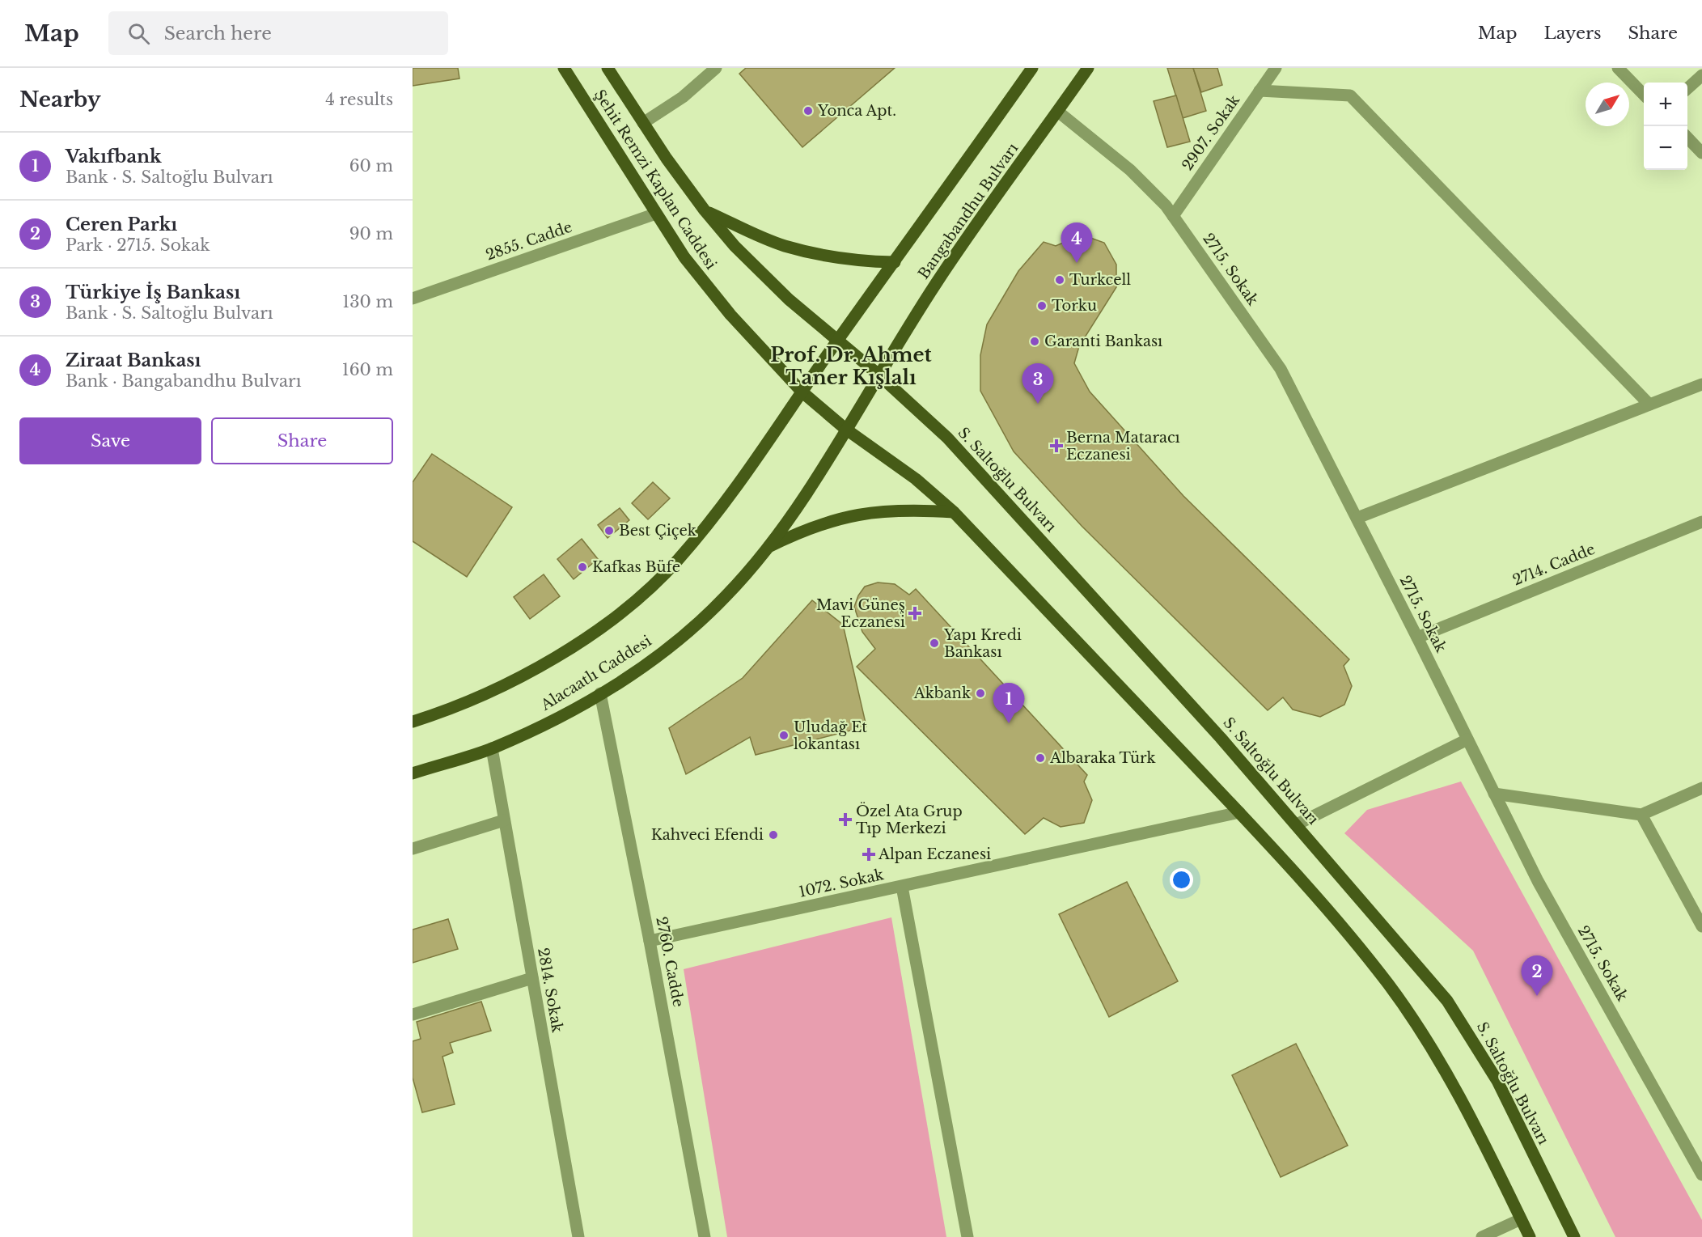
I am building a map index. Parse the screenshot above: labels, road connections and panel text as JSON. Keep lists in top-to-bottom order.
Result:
{
  "streets": {
    "main road": [
      "Şehit Remzi Kaplan Caddesi",
      "Bangabandhu Bulvarı",
      "S. Saltoğlu Bulvarı",
      "Alacaatlı Caddesi"
    ],
    "street": [
      "2907. Sokak",
      "2855. Cadde",
      "2715. Sokak",
      "2714. Cadde",
      "1072. Sokak",
      "2760. Cadde",
      "2814. Sokak"
    ]
  },
  "crossings": [
    ["2907. Sokak", "2715. Sokak"],
    ["Şehit Remzi Kaplan Caddesi", "Bangabandhu Bulvarı"],
    ["Şehit Remzi Kaplan Caddesi", "2855. Cadde"],
    ["Şehit Remzi Kaplan Caddesi", "S. Saltoğlu Bulvarı"],
    ["Şehit Remzi Kaplan Caddesi", "Alacaatlı Caddesi"],
    ["Bangabandhu Bulvarı", "2715. Sokak"],
    ["Bangabandhu Bulvarı", "S. Saltoğlu Bulvarı"],
    ["Bangabandhu Bulvarı", "Alacaatlı Caddesi"],
    ["2715. Sokak", "2714. Cadde"],
    ["Alacaatlı Caddesi", "2760. Cadde"],
    ["Alacaatlı Caddesi", "2814. Sokak"],
    ["1072. Sokak", "2760. Cadde"]
  ],
  "districts": ["Prof. Dr. Ahmet Taner Kışlalı"],
  "places": {
    "other": [
      "Yonca Apt.",
      "Turkcell",
      "Torku",
      "Garanti Bankası",
      "Best Çiçek",
      "Kafkas Büfe",
      "Yapı Kredi Bankası",
      "Akbank",
      "Uludağ Et lokantası",
      "Albaraka Türk",
      "Kahveci Efendi"
    ],
    "health": [
      "Berna Mataracı Eczanesi",
      "Mavi Güneş Eczanesi",
      "Özel Ata Grup Tıp Merkezi",
      "Alpan Eczanesi"
    ]
  },
  "north": "top right",
  "page": {
    "header": "Map",
    "search": "Search here",
    "nav": ["Map", "Layers", "Share"],
    "heading": ["Nearby", "4 results"],
    "map_buttons": ["+", "−"],
    "list": [
      {
        "mark": "1",
        "name": "Vakıfbank",
        "note": "Bank · S. Saltoğlu Bulvarı",
        "value": "60 m"
      },
      {
        "mark": "2",
        "name": "Ceren Parkı",
        "note": "Park · 2715. Sokak",
        "value": "90 m"
      },
      {
        "mark": "3",
        "name": "Türkiye İş Bankası",
        "note": "Bank · S. Saltoğlu Bulvarı",
        "value": "130 m"
      },
      {
        "mark": "4",
        "name": "Ziraat Bankası",
        "note": "Bank · Bangabandhu Bulvarı",
        "value": "160 m"
      }
    ],
    "pins": [
      "4",
      "3",
      "1",
      "2"
    ],
    "buttons": ["Save", "Share"]
  }
}
